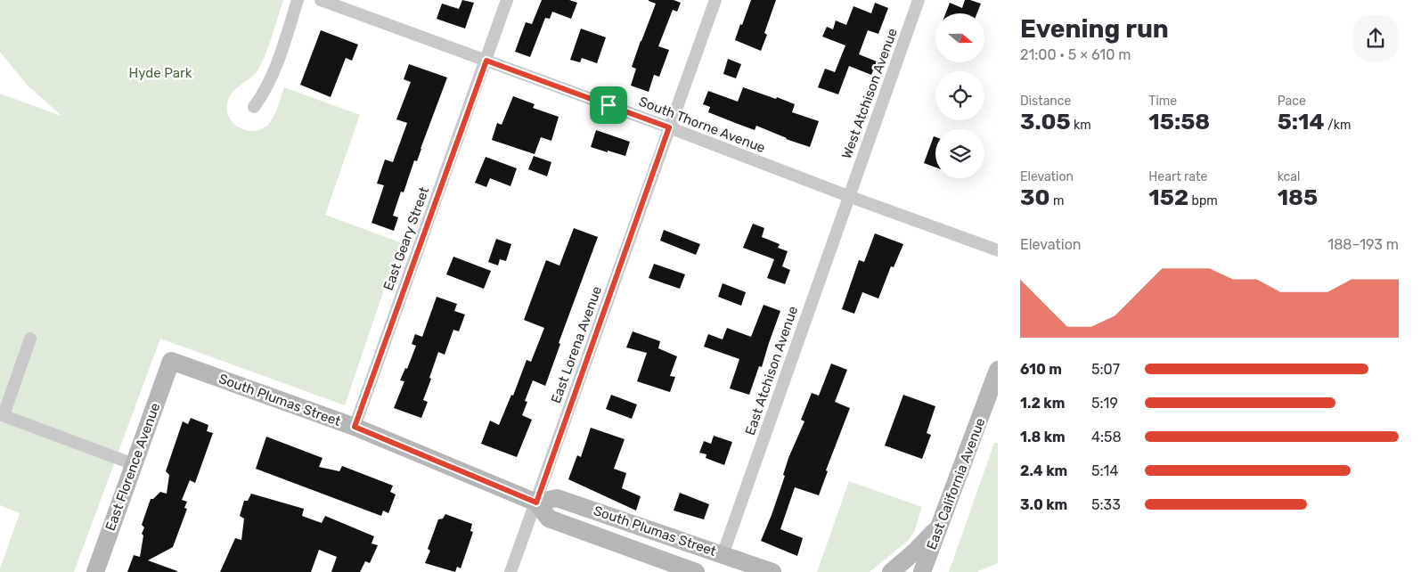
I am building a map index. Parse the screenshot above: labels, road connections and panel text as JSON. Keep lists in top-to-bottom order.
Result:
{
  "streets": {
    "street": [
      "West Atchison Avenue",
      "South Thorne Avenue",
      "East Geary Street",
      "East Lorena Avenue",
      "East Atchison Avenue",
      "South Plumas Street",
      "East Florence Avenue",
      "East California Avenue"
    ]
  },
  "crossings": [
    ["West Atchison Avenue", "South Thorne Avenue"],
    ["West Atchison Avenue", "East Atchison Avenue"],
    ["South Thorne Avenue", "East Geary Street"],
    ["South Thorne Avenue", "East Lorena Avenue"],
    ["South Thorne Avenue", "East Atchison Avenue"],
    ["East Geary Street", "South Plumas Street"],
    ["East Lorena Avenue", "South Plumas Street"],
    ["East Atchison Avenue", "South Plumas Street"],
    ["South Plumas Street", "East Florence Avenue"]
  ],
  "parks": ["Hyde Park"],
  "north": "right",
  "page": {
    "heading": ["Evening run", "21:00 · 5 × 610 m"],
    "stats": [
      ["Distance", "3.05 km"],
      ["Time", "15:58"],
      ["Pace", "5:14 /km"],
      ["Elevation", "30 m"],
      ["Heart rate", "152 bpm"],
      ["kcal", "185"]
    ],
    "chart": ["Elevation", "188–193 m"],
    "list": [
      {
        "name": "610 m",
        "note": "5:07"
      },
      {
        "name": "1.2 km",
        "note": "5:19"
      },
      {
        "name": "1.8 km",
        "note": "4:58"
      },
      {
        "name": "2.4 km",
        "note": "5:14"
      },
      {
        "name": "3.0 km",
        "note": "5:33"
      }
    ]
  }
}
